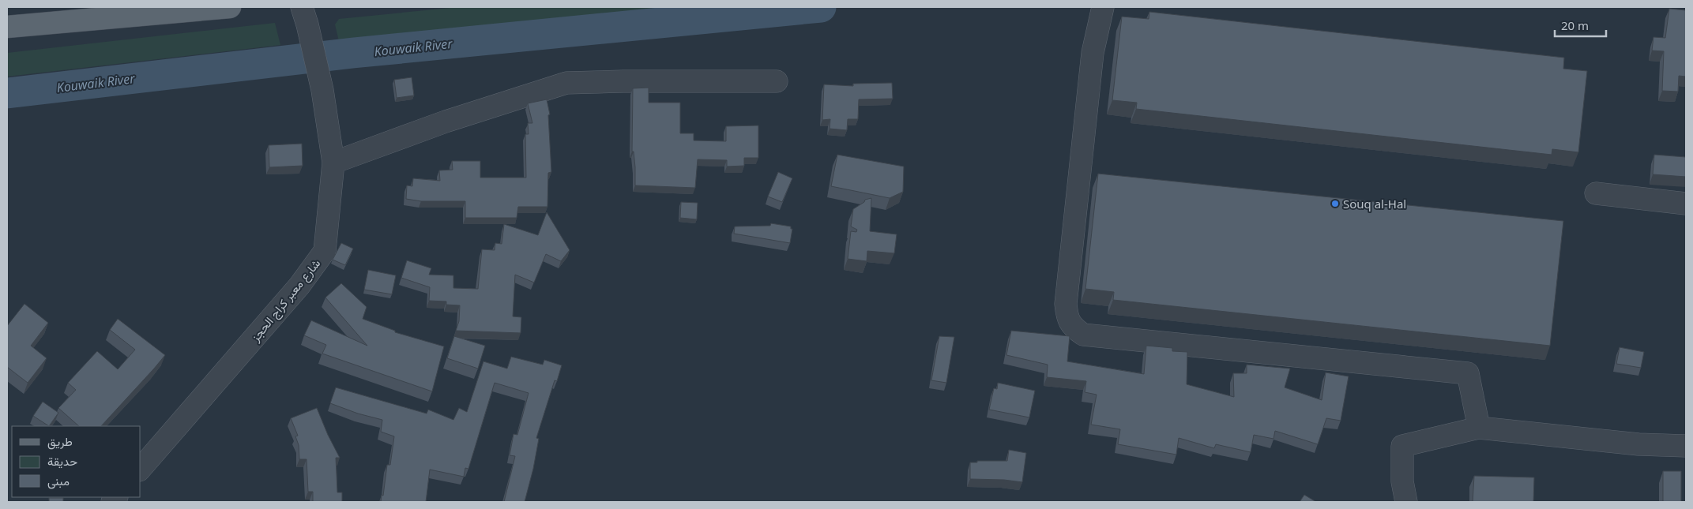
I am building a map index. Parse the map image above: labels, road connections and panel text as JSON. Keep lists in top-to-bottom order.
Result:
{
  "streets": {
    "street": ["شارع معبر كراج الحجز"]
  },
  "water": ["Kouwaik River"],
  "places": ["Souq al-Hal"],
  "legend": ["طريق", "حديقة", "مبنى"],
  "scale_bar": "20 m"
}
